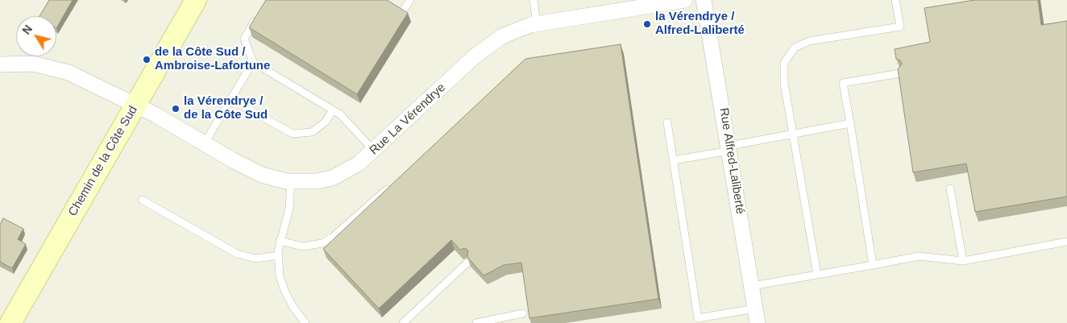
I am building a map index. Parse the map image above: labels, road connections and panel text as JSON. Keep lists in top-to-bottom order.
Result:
{
  "streets": {
    "street": ["Rue La Vérendrye", "Chemin de la Côte Sud", "Rue Alfred-Laliberté"]
  },
  "crossings": [
    ["Rue La Vérendrye", "Chemin de la Côte Sud"]
  ],
  "places": ["la Vérendrye / Alfred-Laliberté", "de la Côte Sud / Ambroise-Lafortune", "la Vérendrye / de la Côte Sud"],
  "north": "top left"
}
